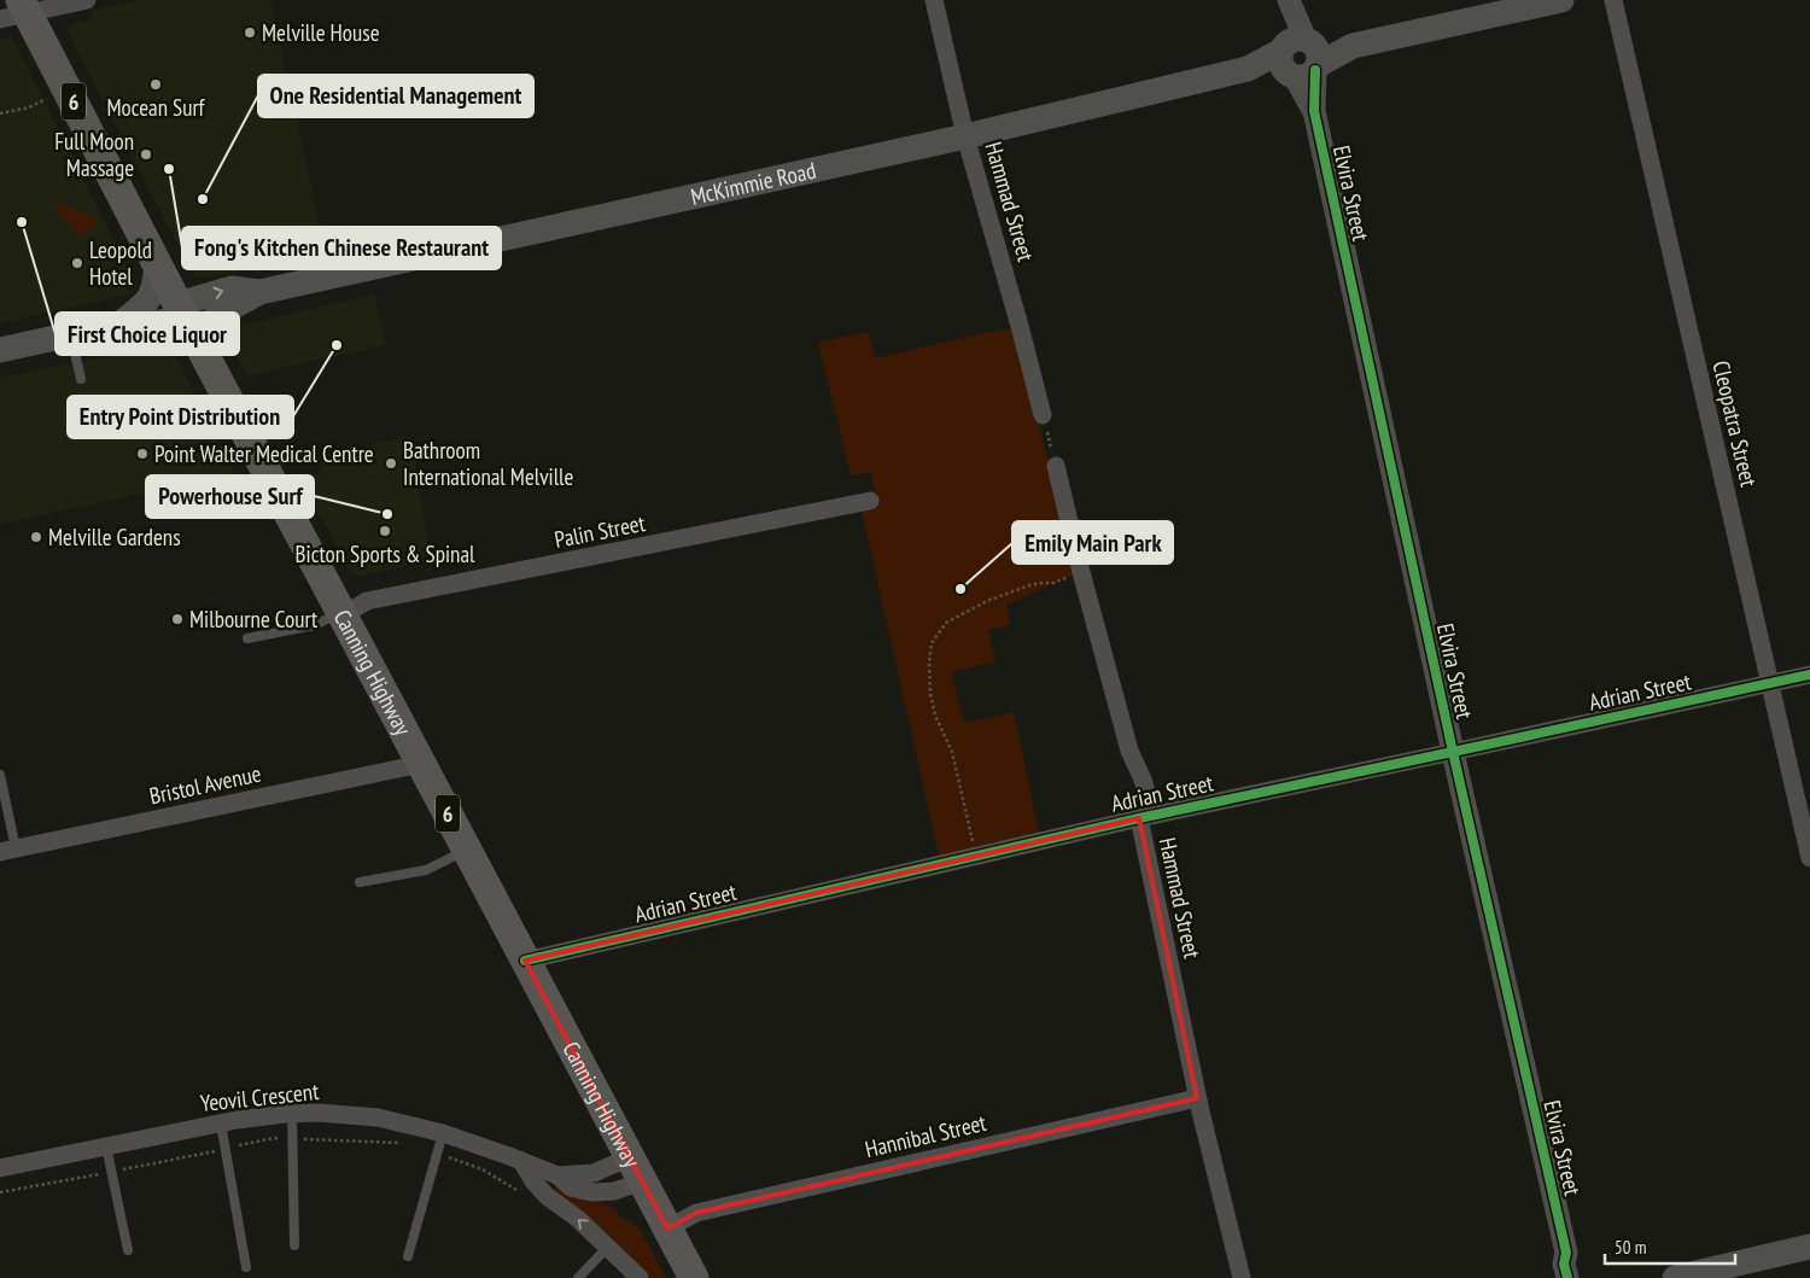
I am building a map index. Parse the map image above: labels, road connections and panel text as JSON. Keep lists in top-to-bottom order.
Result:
{
  "streets": {
    "highway": ["6", "Canning Highway"],
    "main road": ["McKimmie Road"],
    "street": [
      "Elvira Street",
      "Hammad Street",
      "Cleopatra Street",
      "Palin Street",
      "Adrian Street",
      "Bristol Avenue",
      "Yeovil Crescent",
      "Hannibal Street"
    ]
  },
  "crossings": [
    ["McKimmie Road", "Elvira Street"],
    ["McKimmie Road", "Hammad Street"],
    ["McKimmie Road", "Canning Highway"],
    ["Elvira Street", "Adrian Street"],
    ["Hammad Street", "Adrian Street"],
    ["Hammad Street", "Hannibal Street"],
    ["Cleopatra Street", "Adrian Street"],
    ["Palin Street", "Canning Highway"],
    ["Canning Highway", "Adrian Street"],
    ["Canning Highway", "Bristol Avenue"],
    ["Canning Highway", "Yeovil Crescent"],
    ["Canning Highway", "Hannibal Street"]
  ],
  "places": [
    "Melville House",
    "Mocean Surf",
    "Full Moon Massage",
    "Fong's Kitchen Chinese Restaurant",
    "One Residential Management",
    "First Choice Liquor",
    "Leopold Hotel",
    "Entry Point Distribution",
    "Point Walter Medical Centre",
    "Bathroom International Melville",
    "Powerhouse Surf",
    "Bicton Sports & Spinal",
    "Melville Gardens",
    "Emily Main Park",
    "Milbourne Court"
  ],
  "scale_bar": "50 m"
}
